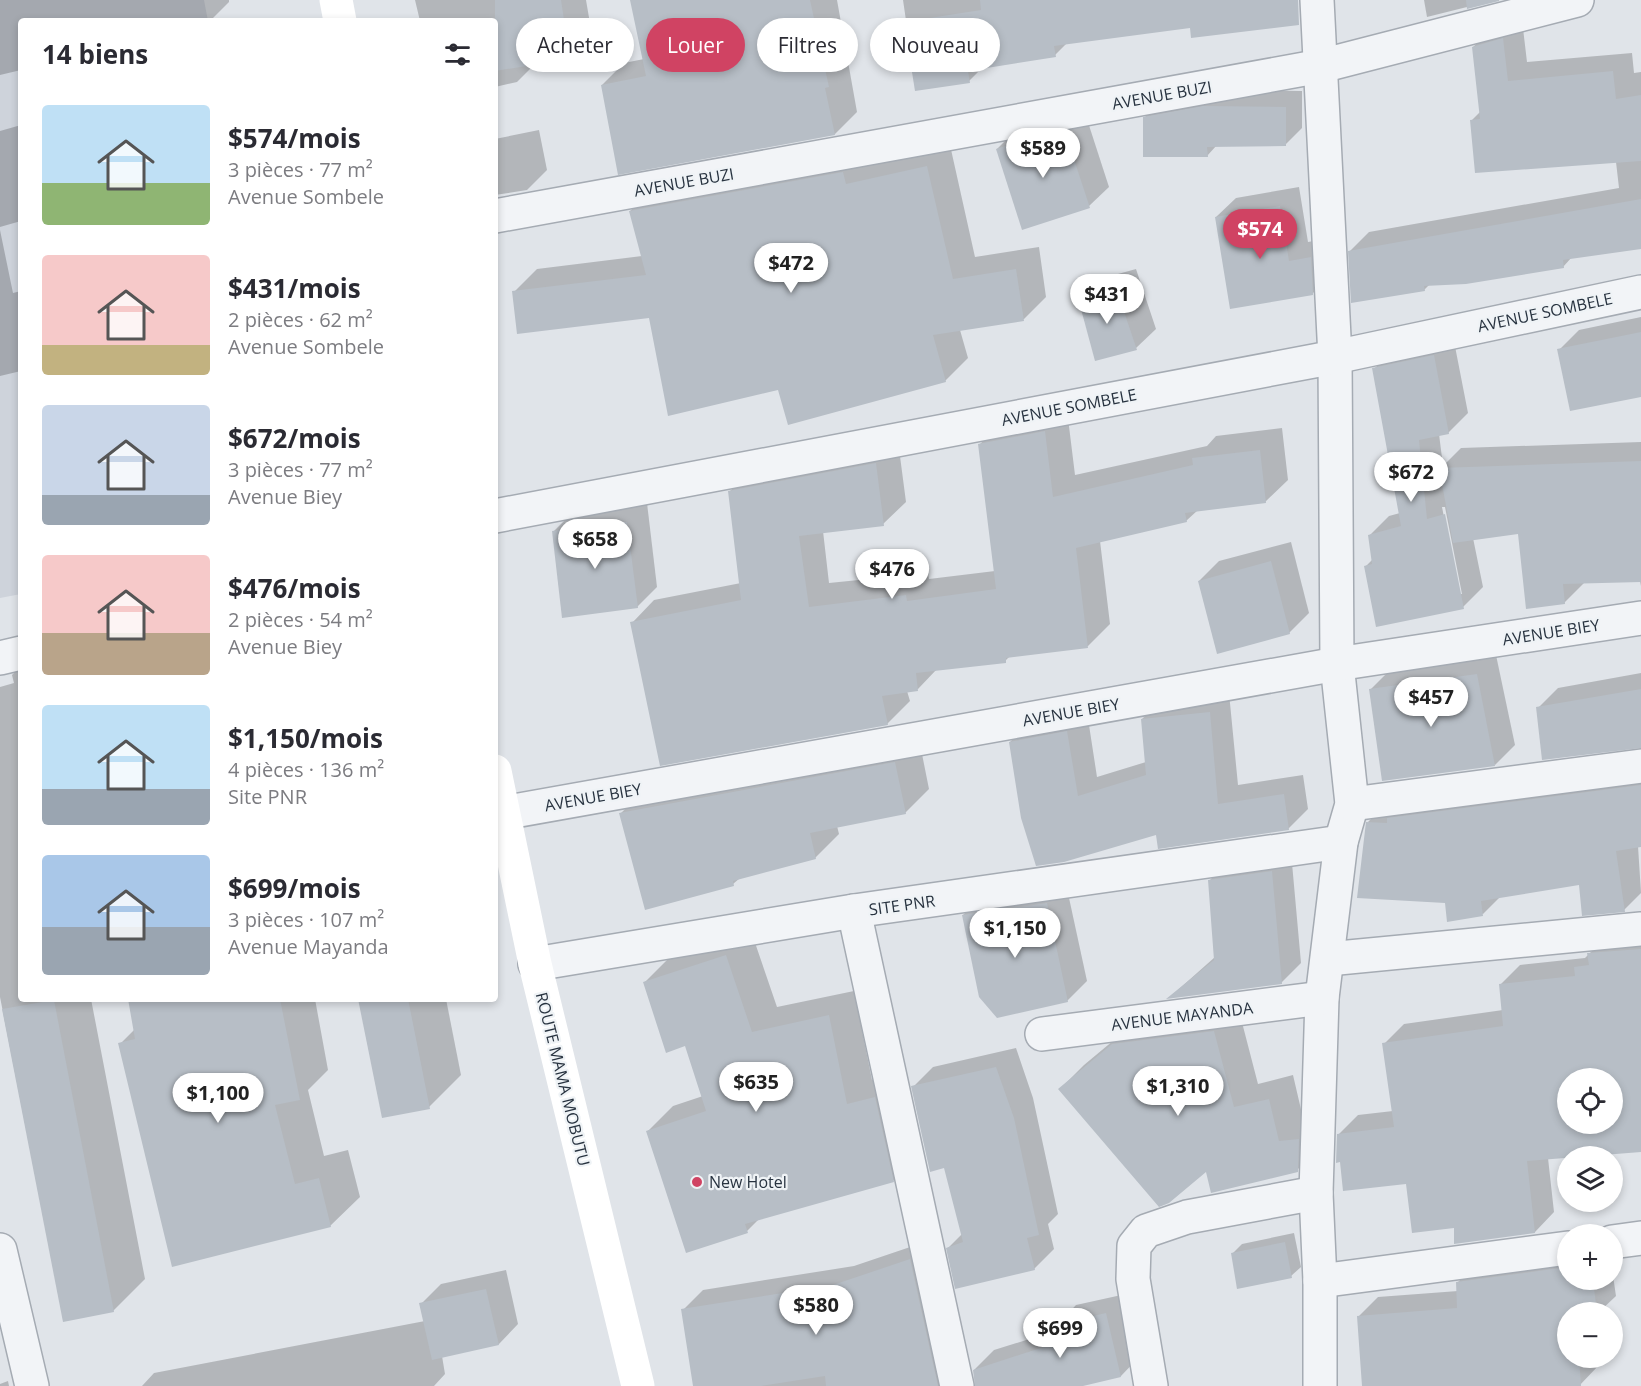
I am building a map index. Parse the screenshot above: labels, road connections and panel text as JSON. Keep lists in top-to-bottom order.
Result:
{
  "streets": {
    "street": [
      "AVENUE BUZI",
      "AVENUE SOMBELE",
      "AVENUE BIEY",
      "SITE PNR",
      "AVENUE MAYANDA",
      "ROUTE MAMA MOBUTU"
    ]
  },
  "crossings": [
    ["AVENUE BIEY", "ROUTE MAMA MOBUTU"],
    ["SITE PNR", "ROUTE MAMA MOBUTU"]
  ],
  "places": ["New Hotel"],
  "page": {
    "chip": [
      "Acheter",
      "Louer",
      "Filtres",
      "Nouveau"
    ],
    "heading": "14 biens",
    "list": [
      {
        "name": "$574/mois",
        "note": "3 pièces · 77 m² · Avenue Sombele"
      },
      {
        "name": "$431/mois",
        "note": "2 pièces · 62 m² · Avenue Sombele"
      },
      {
        "name": "$672/mois",
        "note": "3 pièces · 77 m² · Avenue Biey"
      },
      {
        "name": "$476/mois",
        "note": "2 pièces · 54 m² · Avenue Biey"
      },
      {
        "name": "$1,150/mois",
        "note": "4 pièces · 136 m² · Site PNR"
      },
      {
        "name": "$699/mois",
        "note": "3 pièces · 107 m² · Avenue Mayanda"
      }
    ],
    "price": [
      "$589",
      "$574",
      "$472",
      "$431",
      "$672",
      "$658",
      "$476",
      "$457",
      "$1,150",
      "$635",
      "$1,310",
      "$1,100",
      "$580",
      "$699"
    ],
    "map_buttons": ["+", "−"]
  }
}
